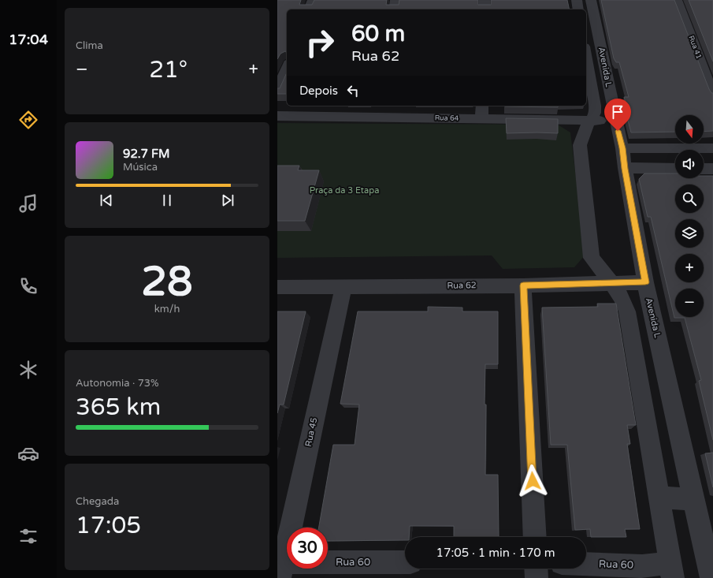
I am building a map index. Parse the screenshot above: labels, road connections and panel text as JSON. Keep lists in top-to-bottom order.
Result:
{
  "streets": {
    "street": [
      "Rua 41",
      "Avenida L",
      "Rua 64",
      "Rua 62",
      "Rua 45",
      "Rua 60"
    ]
  },
  "crossings": [
    ["Avenida L", "Rua 64"],
    ["Avenida L", "Rua 62"],
    ["Avenida L", "Rua 60"],
    ["Rua 62", "Rua 45"],
    ["Rua 45", "Rua 60"]
  ],
  "parks": ["Praça da 3 Etapa"],
  "north": "bottom",
  "page": {
    "tabs": "17:04",
    "tile": [
      "Clima",
      ["28", "km/h"],
      ["Autonomia · 73%", "365 km"],
      ["Chegada", "17:05"]
    ],
    "turn": ["60 m", "Rua 62"],
    "heat": ["−", "21°", "+"],
    "then": "Depois",
    "map_buttons": ["+", "−"],
    "song": ["92.7 FM", "Música"],
    "limit": "30",
    "trip": "17:05 · 1 min · 170 m"
  }
}
